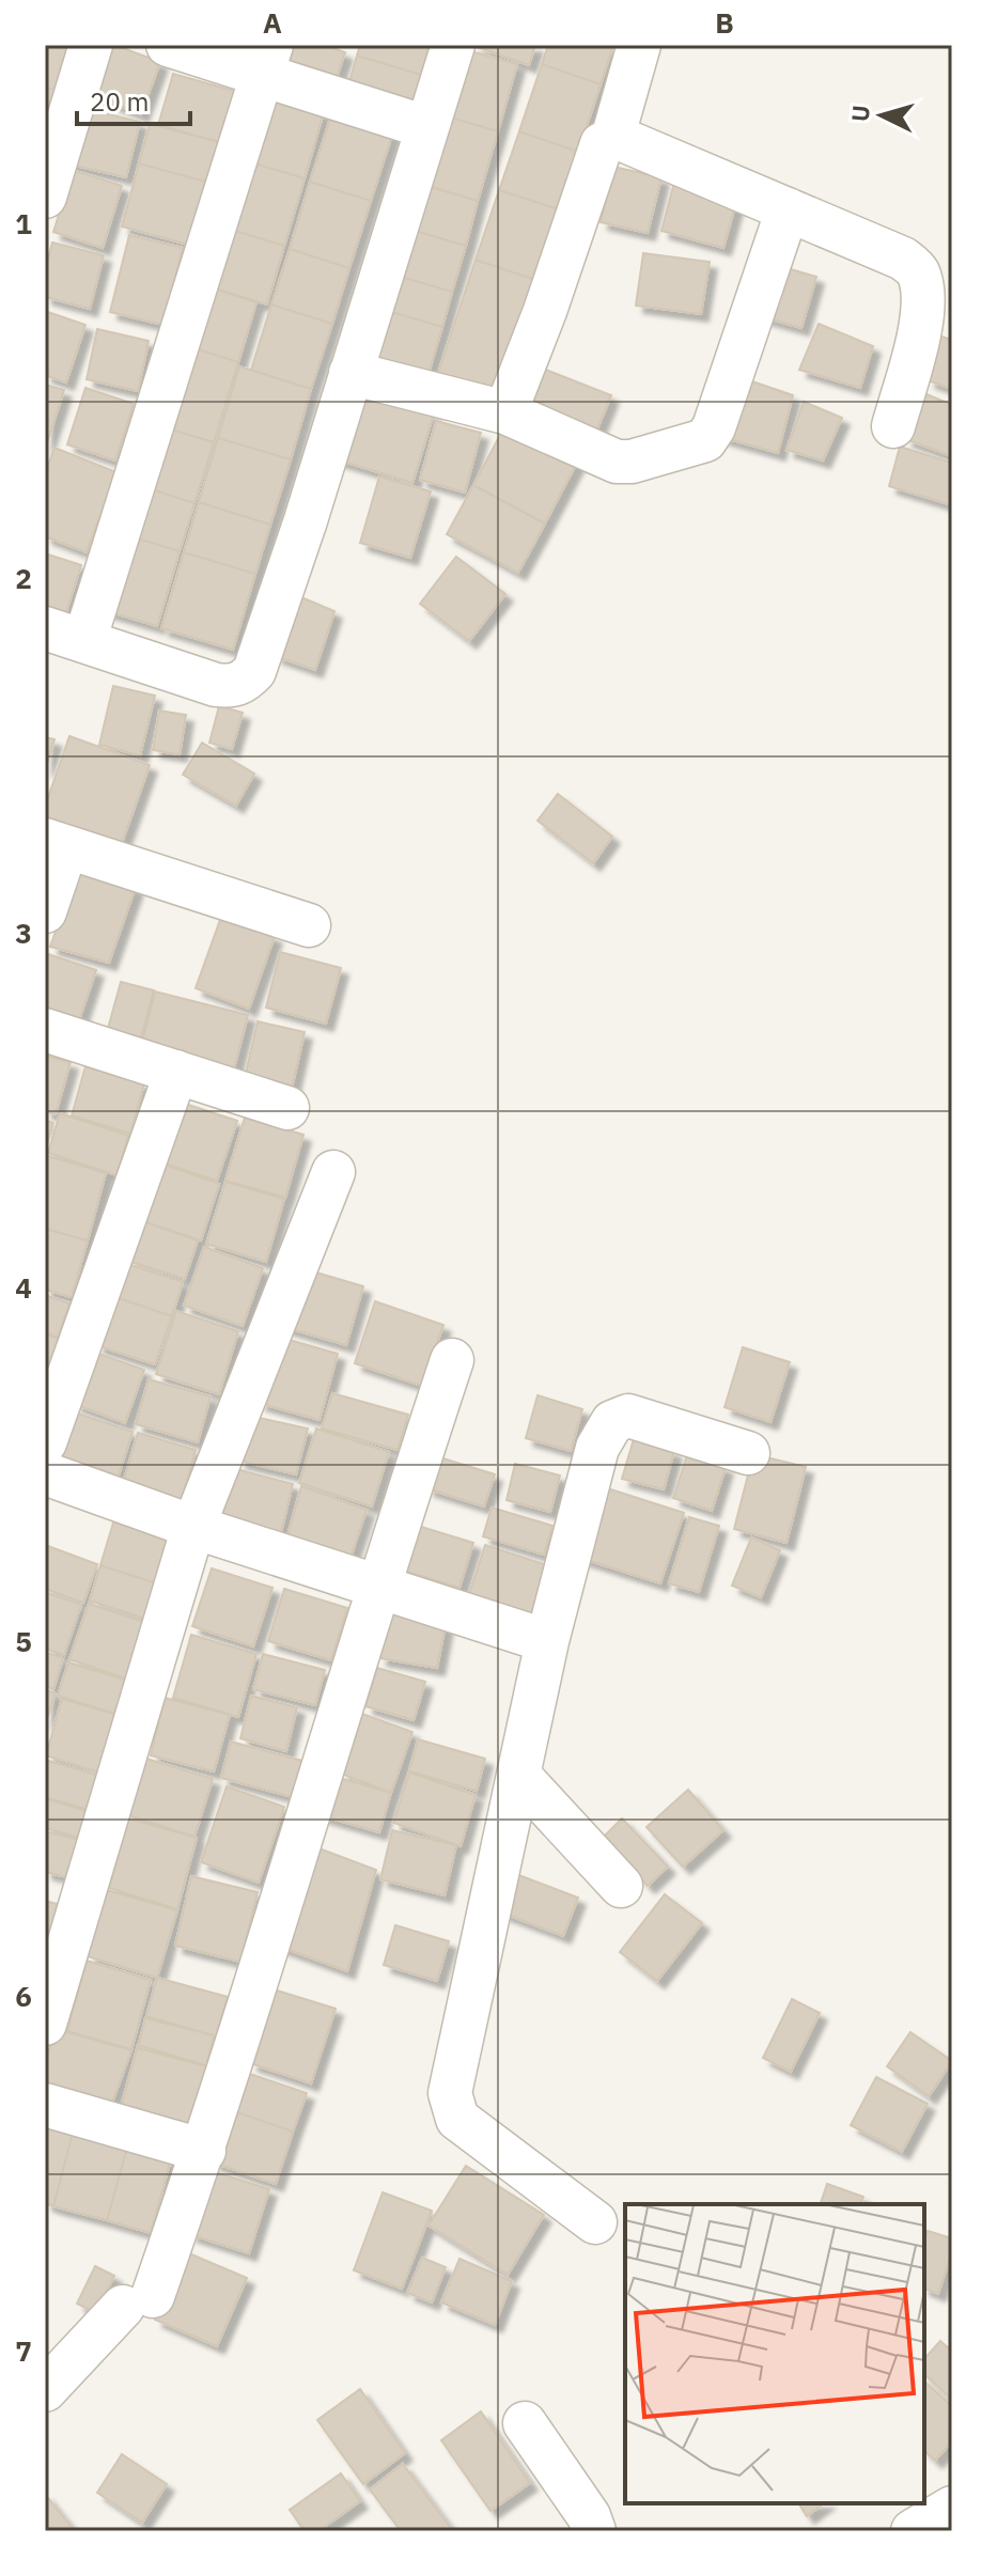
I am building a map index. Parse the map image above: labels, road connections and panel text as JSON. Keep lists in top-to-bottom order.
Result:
{
  "scale_bar": "20 m",
  "north": "left",
  "grid": {
    "columns": ["A", "B"],
    "rows": [
      "1",
      "2",
      "3",
      "4",
      "5",
      "6",
      "7"
    ]
  }
}
